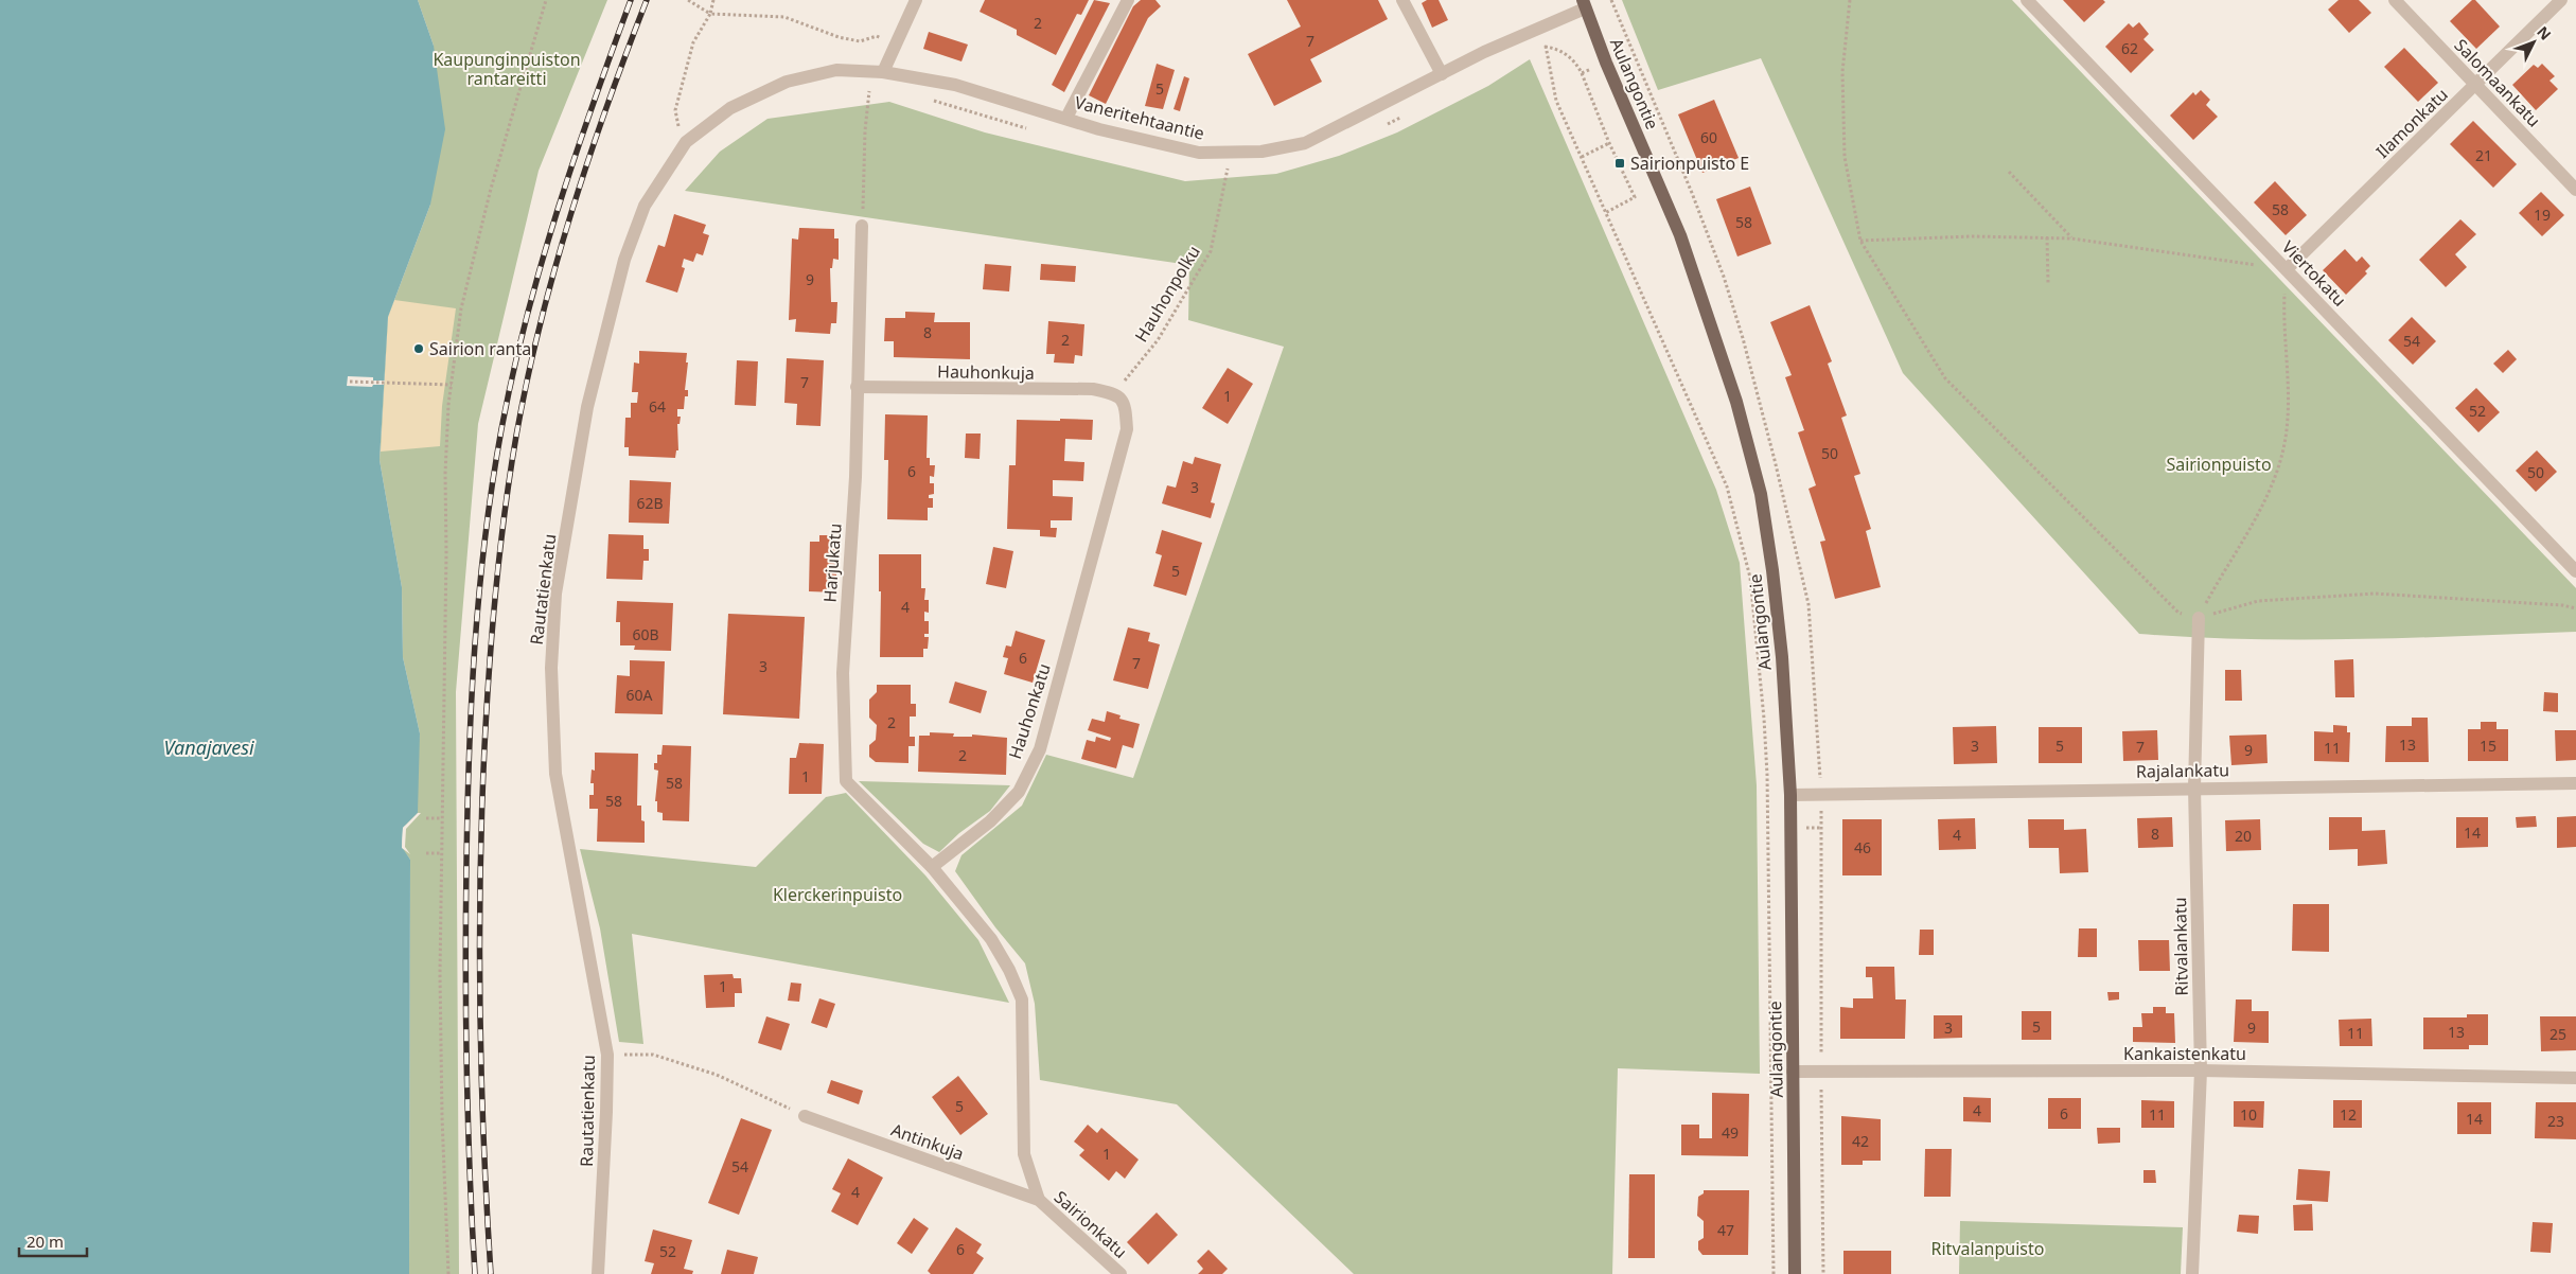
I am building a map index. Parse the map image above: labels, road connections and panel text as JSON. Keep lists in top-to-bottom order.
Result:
{
  "streets": {
    "main road": ["Aulangontie"],
    "street": [
      "Salomaankatu",
      "Vaneritehtaantie",
      "Ilamonkatu",
      "Viertokatu",
      "Hauhonkuja",
      "Harjukatu",
      "Rautatienkatu",
      "Hauhonkatu",
      "Rajalankatu",
      "Ritvalankatu",
      "Kankaistenkatu",
      "Antinkuja",
      "Sairionkatu"
    ],
    "path": ["Hauhonpolku"]
  },
  "crossings": [
    ["Salomaankatu", "Ilamonkatu"],
    ["Aulangontie", "Vaneritehtaantie"],
    ["Aulangontie", "Rajalankatu"],
    ["Aulangontie", "Kankaistenkatu"],
    ["Vaneritehtaantie", "Rautatienkatu"],
    ["Ilamonkatu", "Viertokatu"],
    ["Hauhonpolku", "Hauhonkuja"],
    ["Hauhonpolku", "Hauhonkatu"],
    ["Hauhonkuja", "Harjukatu"],
    ["Hauhonkuja", "Hauhonkatu"],
    ["Harjukatu", "Hauhonkatu"],
    ["Rajalankatu", "Ritvalankatu"],
    ["Ritvalankatu", "Kankaistenkatu"],
    ["Antinkuja", "Sairionkatu"]
  ],
  "water": ["Vanajavesi"],
  "parks": [
    "Kaupunginpuiston rantareitti",
    "Sairionpuisto",
    "Klerckerinpuisto",
    "Ritvalanpuisto"
  ],
  "places": {
    "transit": ["Sairionpuisto E"],
    "other": ["Sairion ranta"]
  },
  "house_numbers": [
    "2",
    "7",
    "62",
    "5",
    "60",
    "21",
    "58",
    "19",
    "58",
    "9",
    "8",
    "2",
    "54",
    "7",
    "1",
    "64",
    "52",
    "50",
    "6",
    "50",
    "3",
    "62B",
    "5",
    "4",
    "60B",
    "6",
    "7",
    "3",
    "60A",
    "2",
    "13",
    "3",
    "5",
    "15",
    "7",
    "11",
    "9",
    "2",
    "1",
    "58",
    "58",
    "14",
    "8",
    "4",
    "20",
    "46",
    "1",
    "5",
    "3",
    "9",
    "13",
    "11",
    "25",
    "5",
    "4",
    "6",
    "11",
    "10",
    "12",
    "14",
    "23",
    "49",
    "42",
    "1",
    "54",
    "4",
    "47",
    "6",
    "52"
  ],
  "scale_bar": "20 m",
  "north": "top right"
}
